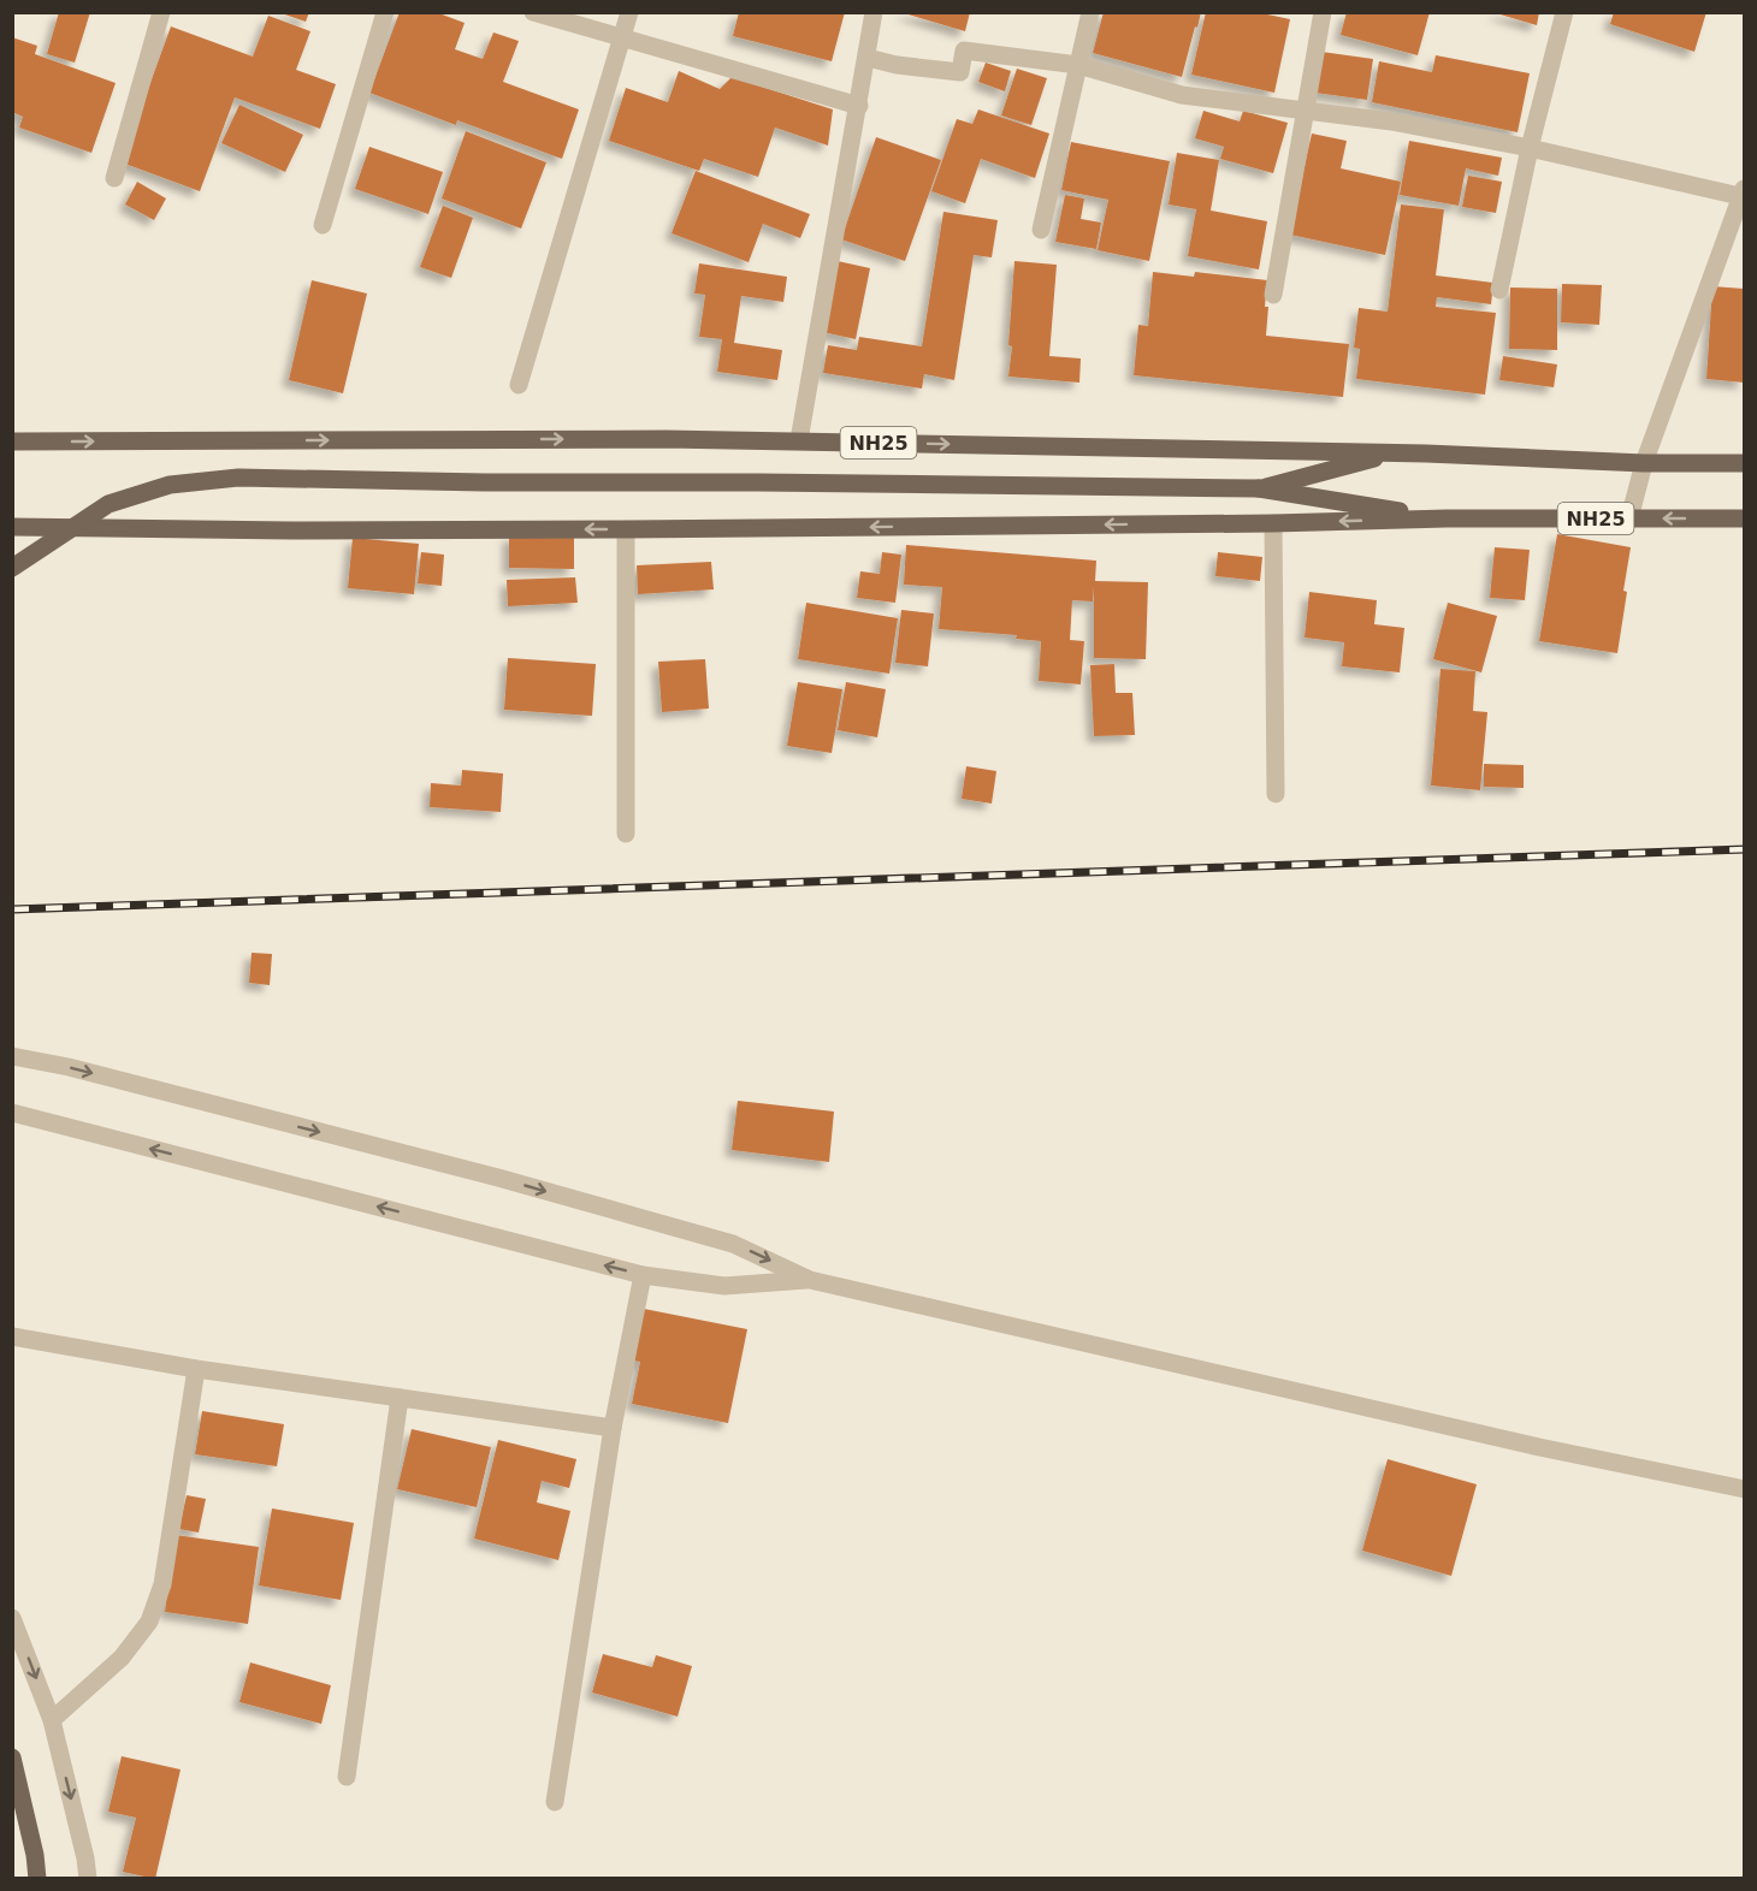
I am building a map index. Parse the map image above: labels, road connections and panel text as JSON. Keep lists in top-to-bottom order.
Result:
{
  "streets": {
    "main road": ["NH25"]
  }
}
